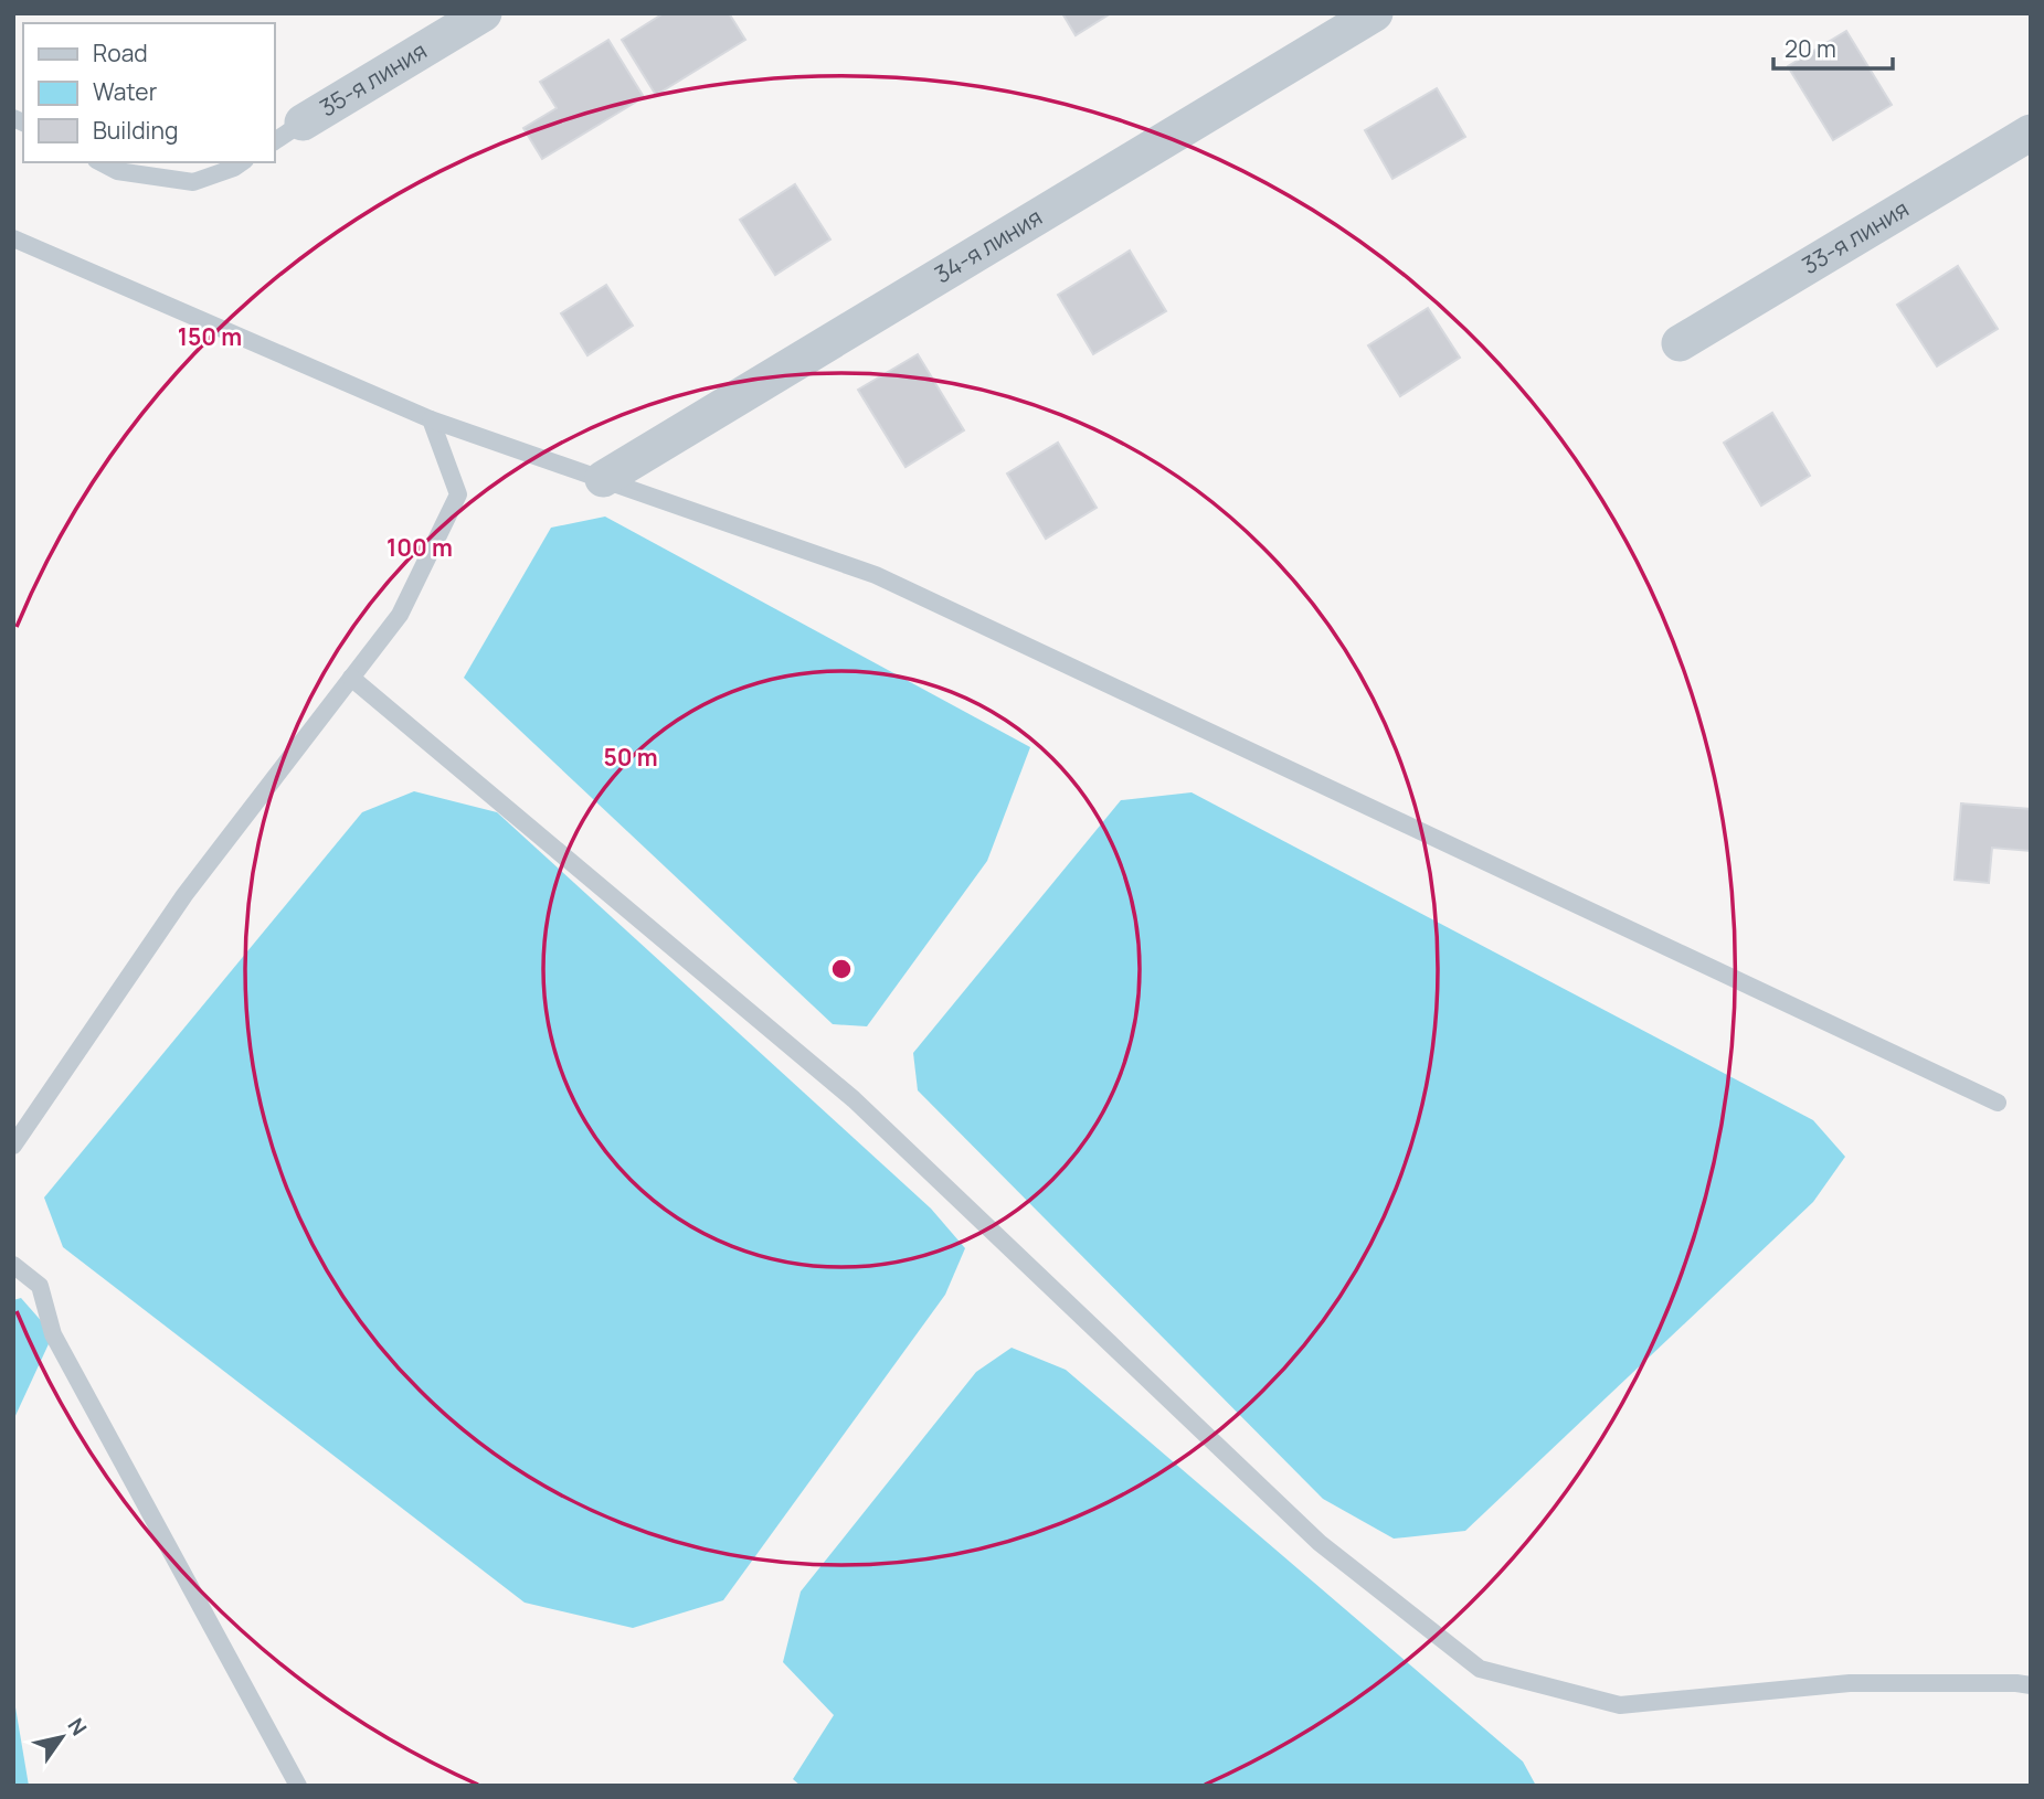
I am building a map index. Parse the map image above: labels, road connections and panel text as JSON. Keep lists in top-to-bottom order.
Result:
{
  "streets": {
    "street": ["35-я линия", "33-я линия", "34-я линия"]
  },
  "legend": ["Road", "Water", "Building"],
  "scale_bar": "20 m",
  "north": "top right",
  "rings": ["150 m", "100 m", "50 m"]
}
